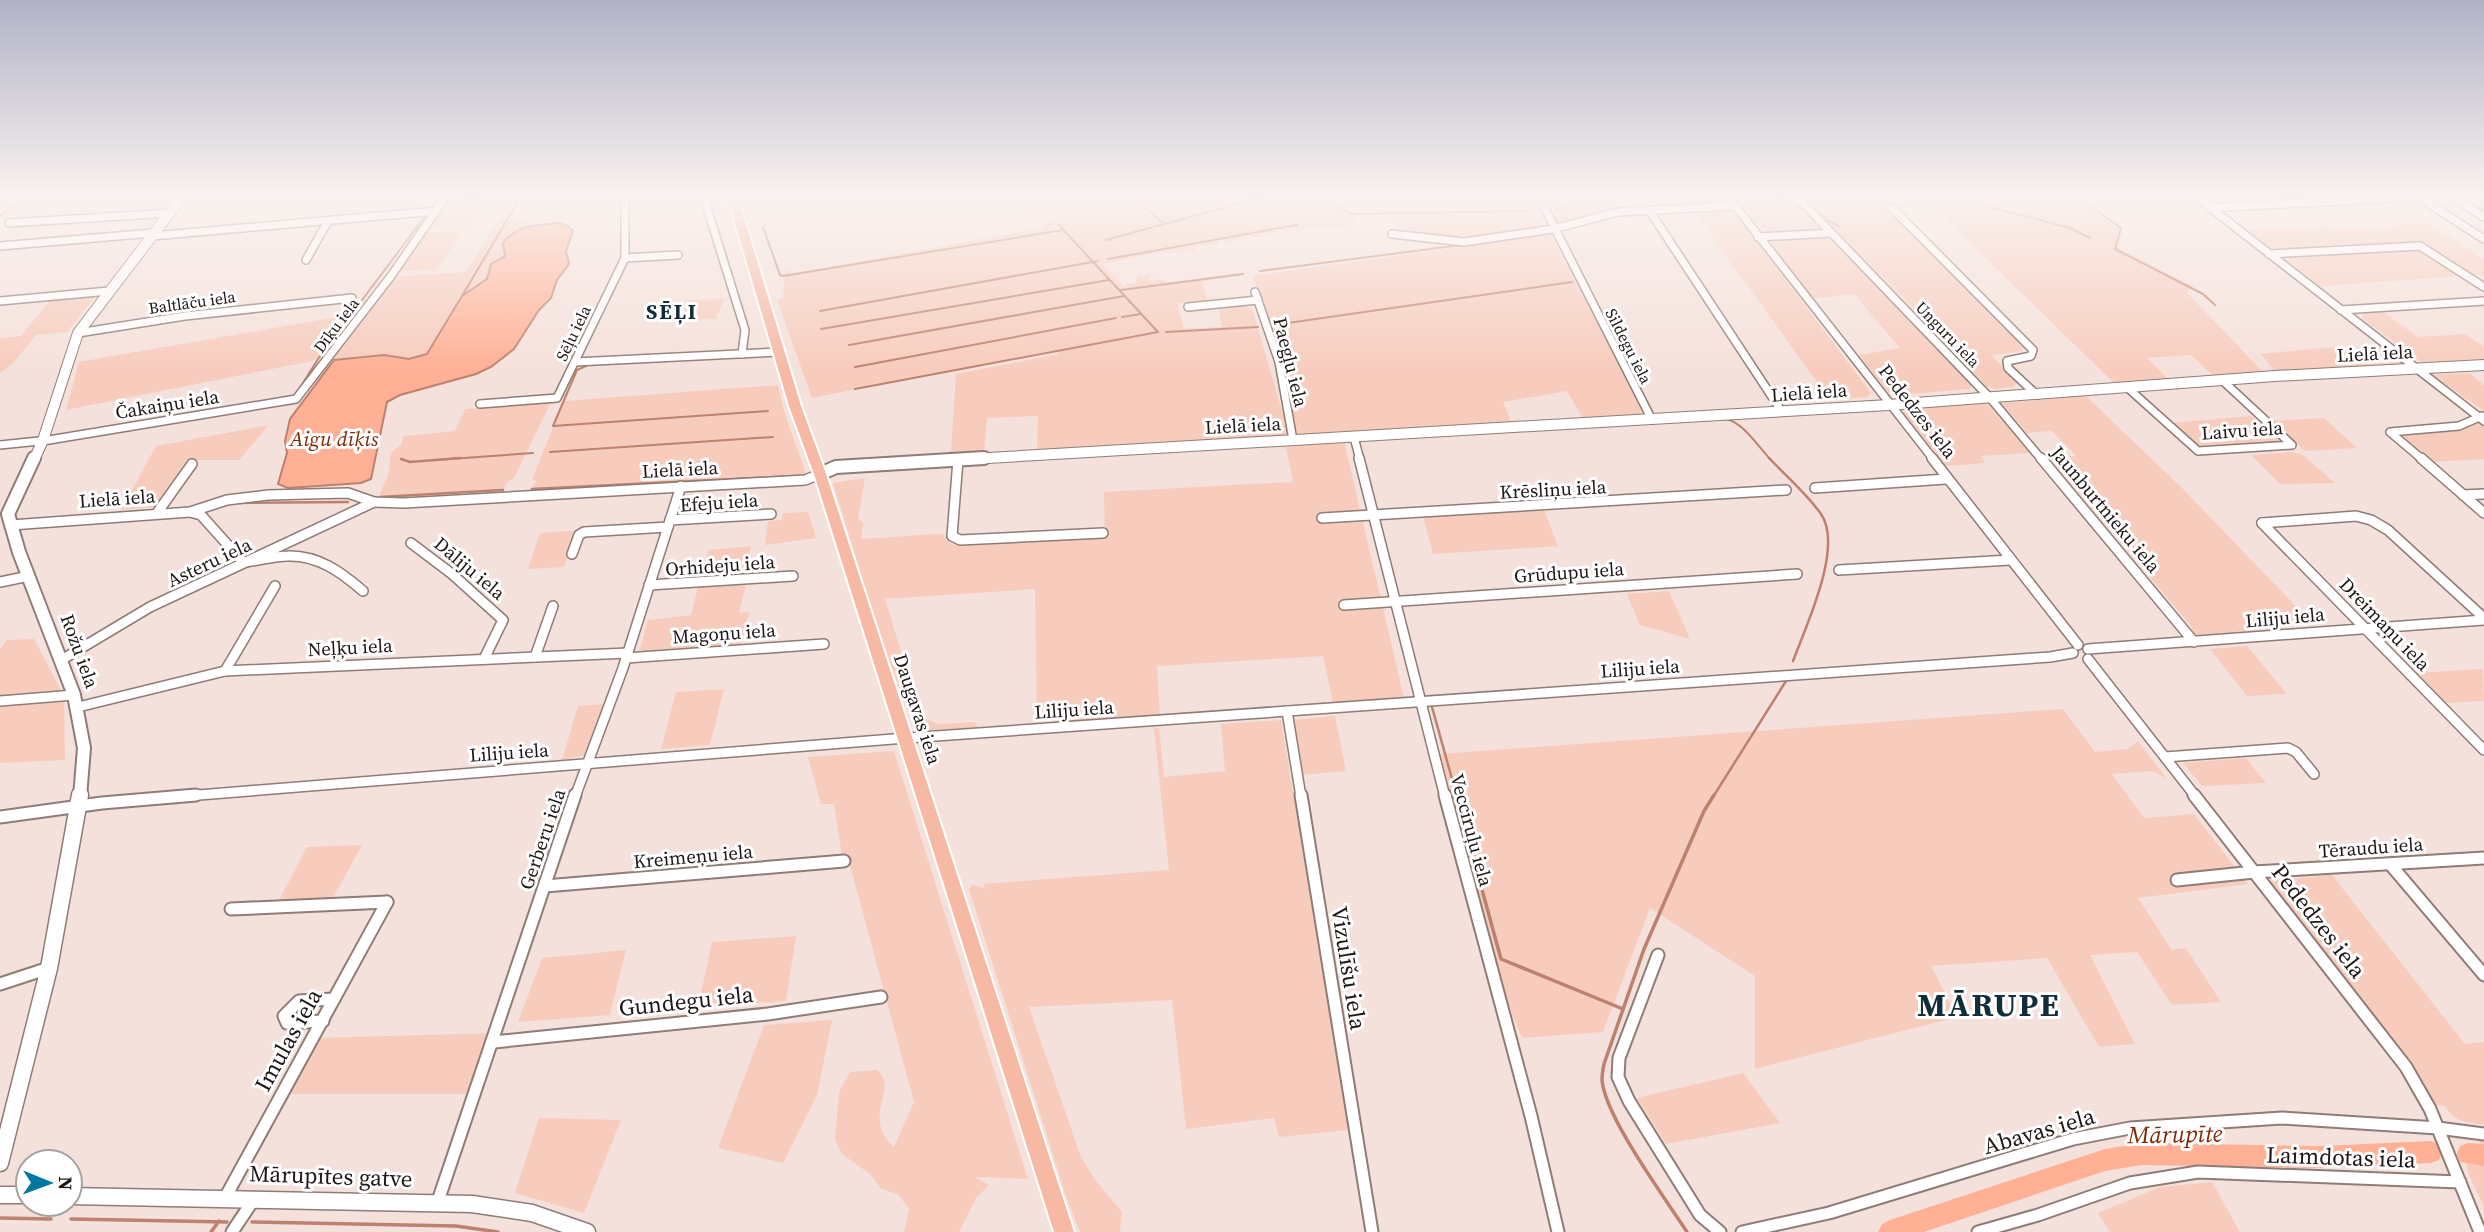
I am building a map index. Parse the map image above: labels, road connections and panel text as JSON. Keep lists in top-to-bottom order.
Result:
{
  "streets": {
    "main road": ["Daugavas iela"],
    "street": [
      "Baltlāču iela",
      "Dīķu iela",
      "Sēļu iela",
      "Unguru iela",
      "Sildegu iela",
      "Lielā iela",
      "Paegļu iela",
      "Čakaiņu iela",
      "Pededzes iela",
      "Laivu iela",
      "Krēsliņu iela",
      "Efeju iela",
      "Jaunburtnieku iela",
      "Asteru iela",
      "Orhideju iela",
      "Dāliju iela",
      "Grūdupu iela",
      "Liliju iela",
      "Dreimaņu iela",
      "Magoņu iela",
      "Neļķu iela",
      "Rožu iela",
      "Veccīruļu iela",
      "Gerberu iela",
      "Tēraudu iela",
      "Kreimeņu iela",
      "Vizulīšu iela",
      "Gundegu iela",
      "Imulas iela",
      "Abavas iela",
      "Laimdotas iela",
      "Mārupītes gatve"
    ]
  },
  "crossings": [
    ["Dīķu iela", "Čakaiņu iela"],
    ["Unguru iela", "Lielā iela"],
    ["Unguru iela", "Jaunburtnieku iela"],
    ["Sildegu iela", "Lielā iela"],
    ["Lielā iela", "Paegļu iela"],
    ["Lielā iela", "Pededzes iela"],
    ["Lielā iela", "Laivu iela"],
    ["Lielā iela", "Jaunburtnieku iela"],
    ["Lielā iela", "Asteru iela"],
    ["Lielā iela", "Rožu iela"],
    ["Lielā iela", "Daugavas iela"],
    ["Lielā iela", "Veccīruļu iela"],
    ["Lielā iela", "Gerberu iela"],
    ["Pededzes iela", "Liliju iela"],
    ["Pededzes iela", "Tēraudu iela"],
    ["Pededzes iela", "Abavas iela"],
    ["Pededzes iela", "Laimdotas iela"],
    ["Krēsliņu iela", "Veccīruļu iela"],
    ["Efeju iela", "Gerberu iela"],
    ["Jaunburtnieku iela", "Liliju iela"],
    ["Asteru iela", "Rožu iela"],
    ["Orhideju iela", "Gerberu iela"],
    ["Dāliju iela", "Neļķu iela"],
    ["Grūdupu iela", "Veccīruļu iela"],
    ["Liliju iela", "Dreimaņu iela"],
    ["Liliju iela", "Rožu iela"],
    ["Liliju iela", "Daugavas iela"],
    ["Liliju iela", "Veccīruļu iela"],
    ["Liliju iela", "Gerberu iela"],
    ["Liliju iela", "Vizulīšu iela"],
    ["Magoņu iela", "Neļķu iela"],
    ["Magoņu iela", "Gerberu iela"],
    ["Neļķu iela", "Rožu iela"],
    ["Neļķu iela", "Gerberu iela"],
    ["Gerberu iela", "Kreimeņu iela"],
    ["Gerberu iela", "Gundegu iela"],
    ["Gerberu iela", "Mārupītes gatve"],
    ["Imulas iela", "Mārupītes gatve"]
  ],
  "districts": ["SĒĻI", "MĀRUPE"],
  "water": ["Aigu dīķis", "Mārupīte"],
  "north": "right"
}
